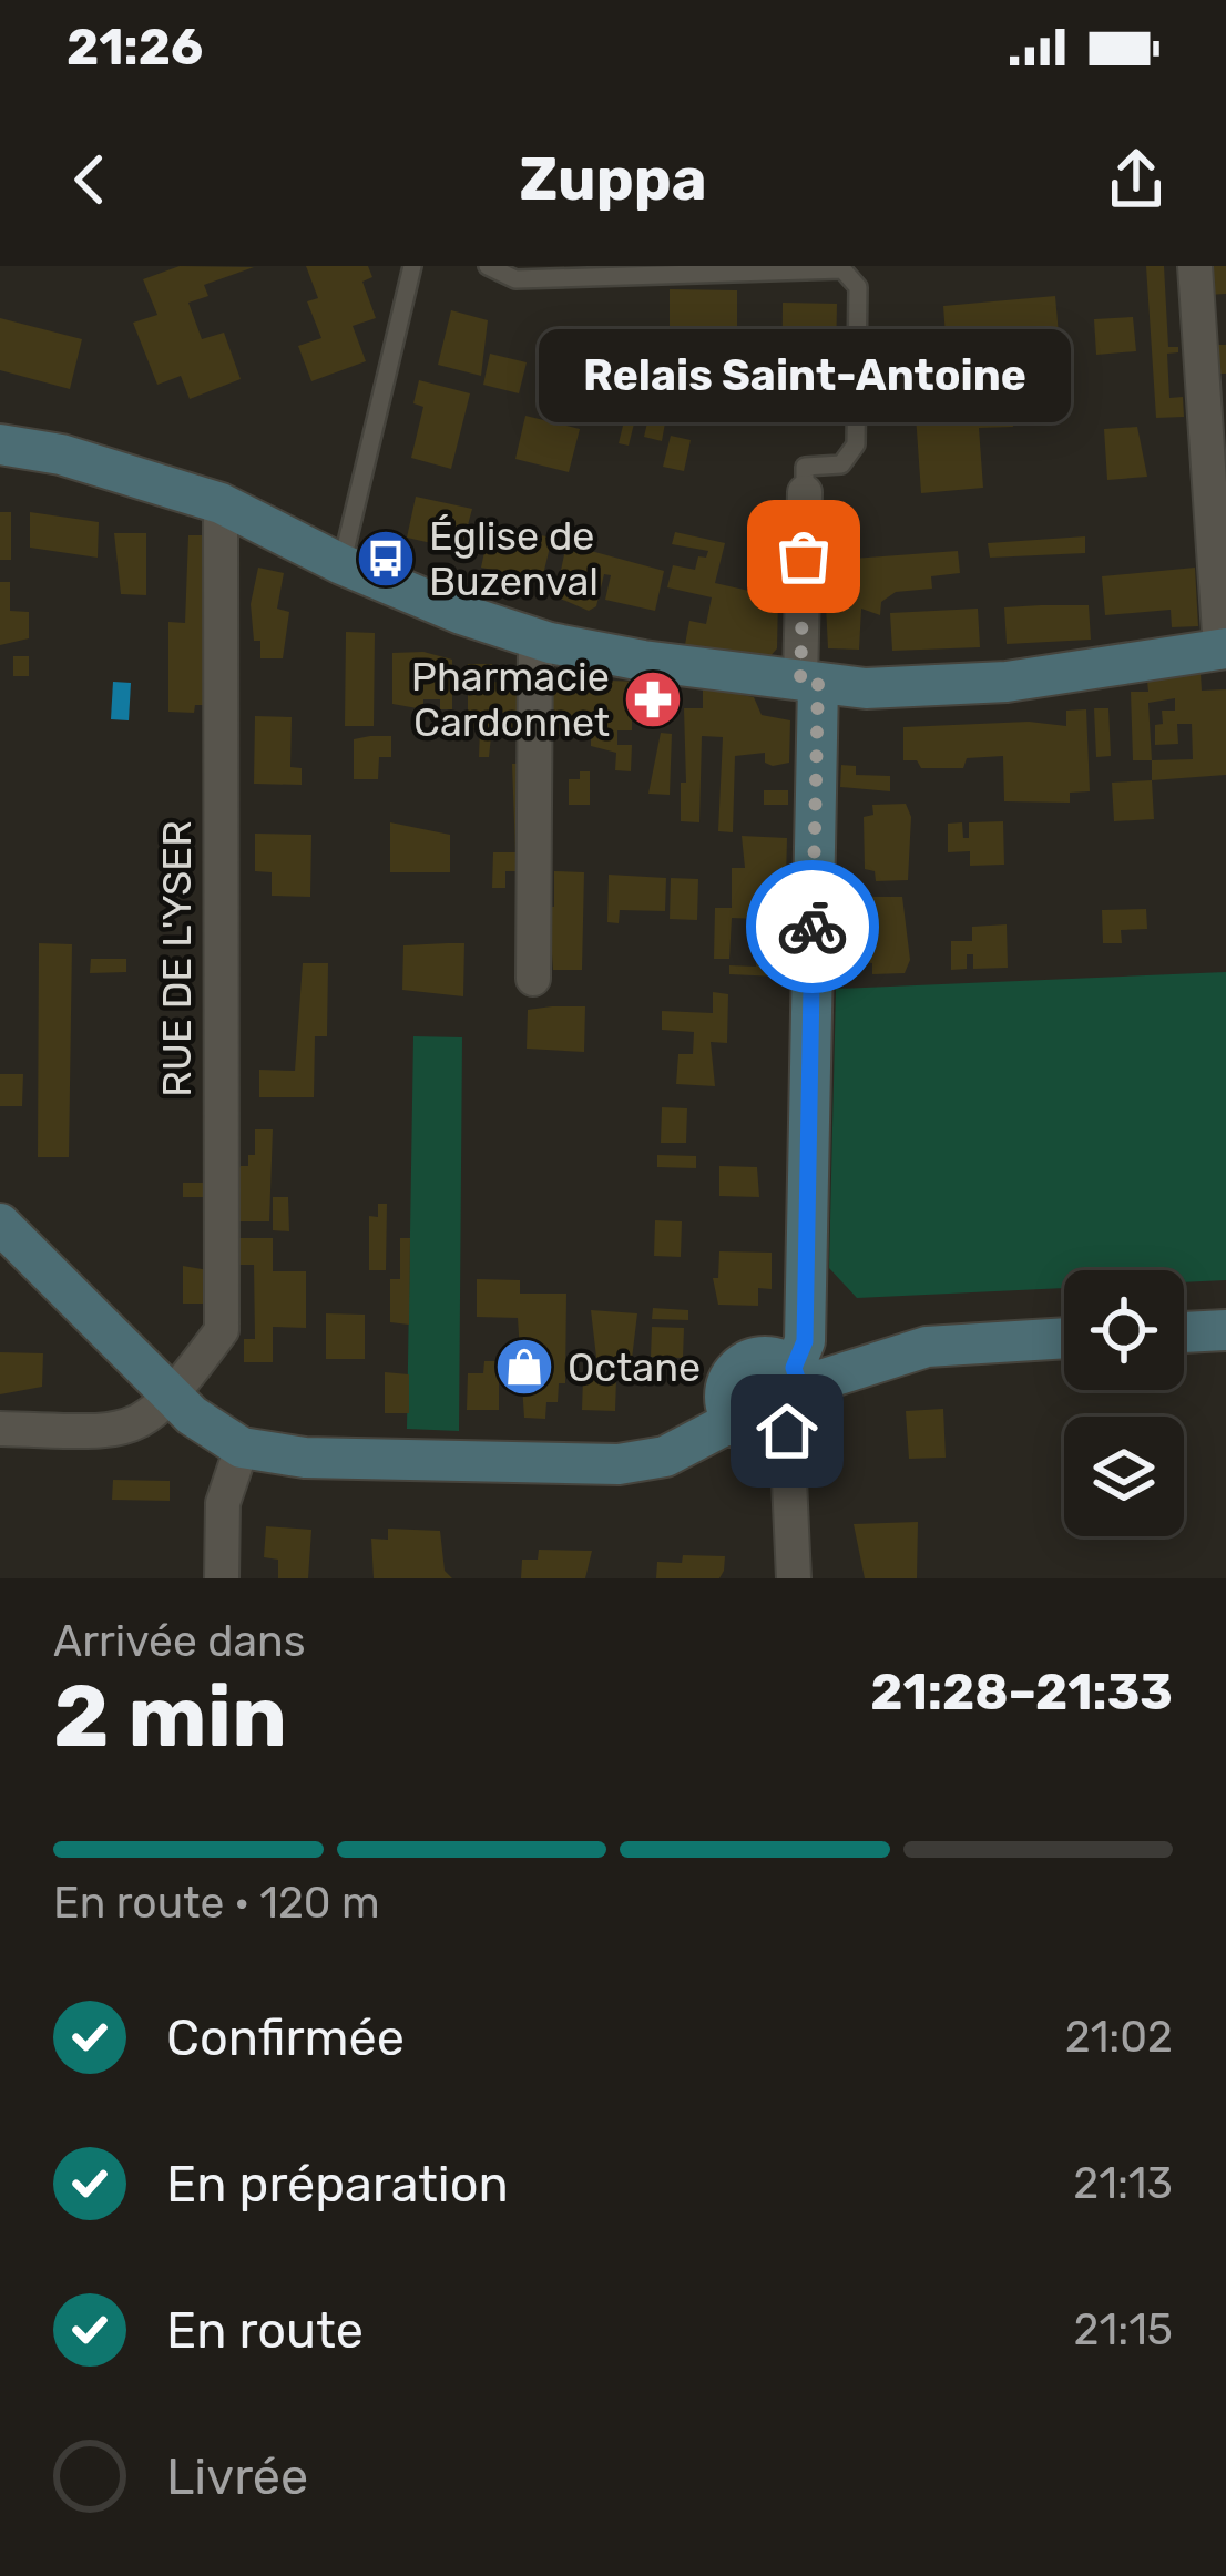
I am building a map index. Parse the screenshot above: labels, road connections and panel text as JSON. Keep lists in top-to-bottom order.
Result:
{
  "streets": {
    "street": ["RUE DE L'YSER"]
  },
  "places": {
    "other": ["Relais Saint-Antoine"],
    "bus stop": ["Église de Buzenval"],
    "pharmacy": ["Pharmacie Cardonnet"],
    "shop": ["Octane"]
  },
  "page": {
    "status": "21:26",
    "header": "Zuppa",
    "bubble": "Relais Saint-Antoine",
    "heading": ["2 min", "Arrivée dans", "21:28–21:33"],
    "bar": "En route · 120 m",
    "list": [
      ["Confirmée", "21:02"],
      ["En préparation", "21:13"],
      ["En route", "21:15"],
      "Livrée"
    ]
  }
}
